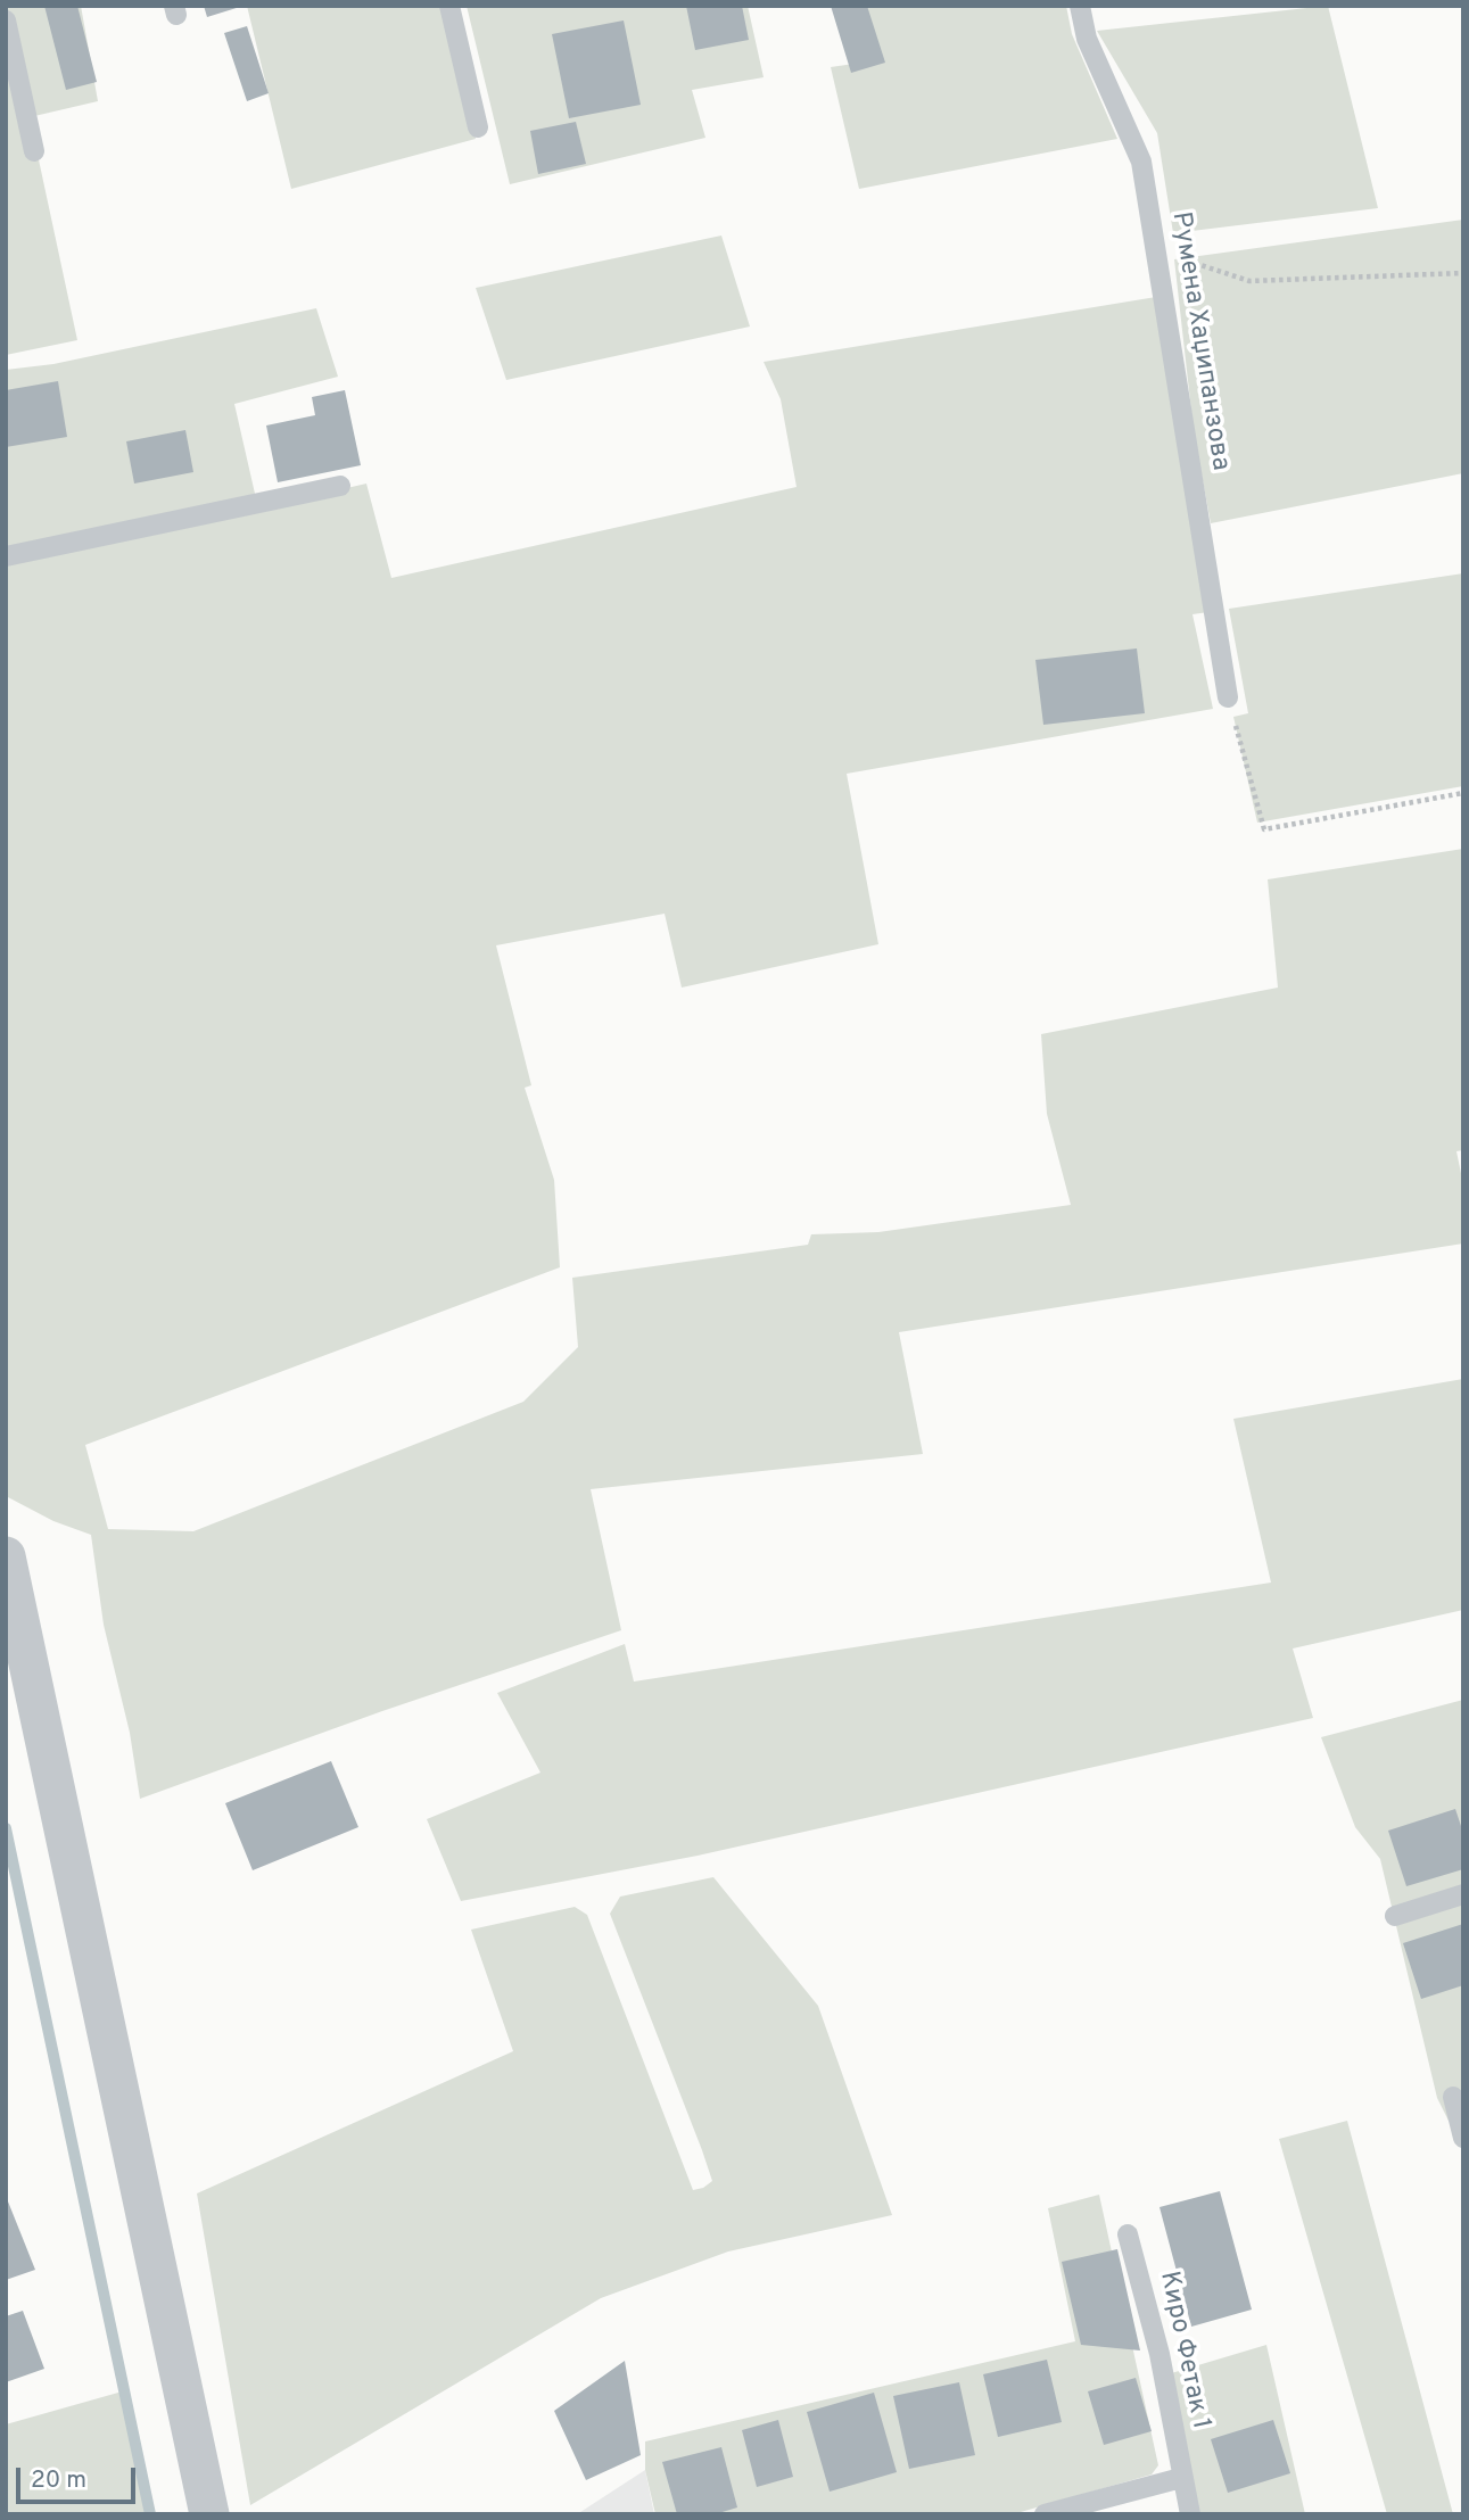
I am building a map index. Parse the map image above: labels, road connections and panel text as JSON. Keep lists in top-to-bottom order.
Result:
{
  "streets": {
    "lane": ["Румена Хаџипанзова", "Киро Фетак 1"]
  },
  "scale_bar": "20 m"
}
